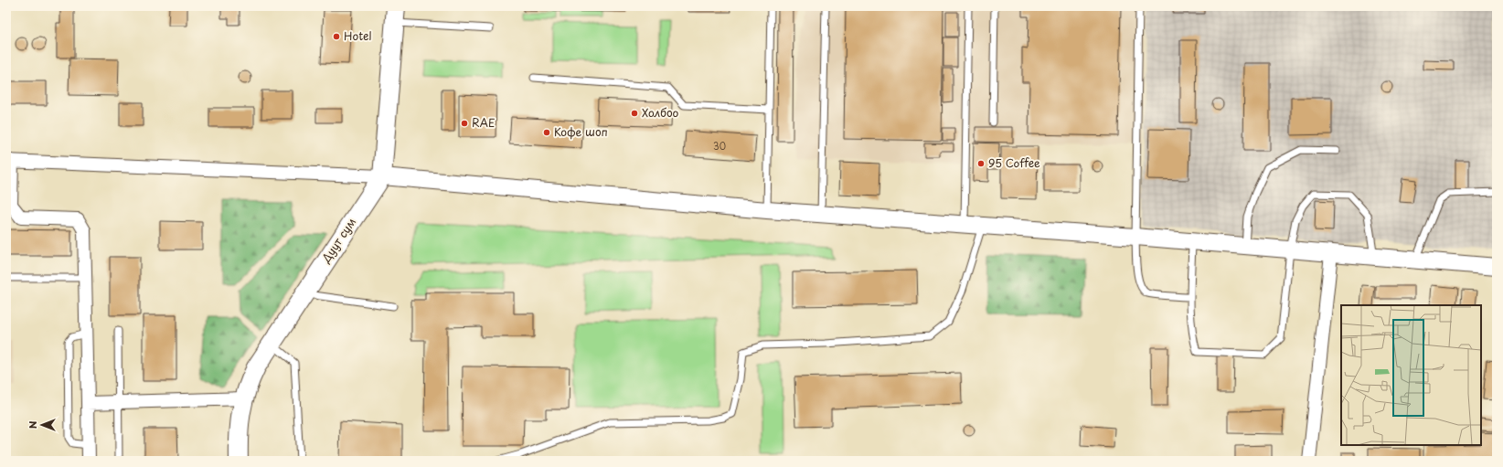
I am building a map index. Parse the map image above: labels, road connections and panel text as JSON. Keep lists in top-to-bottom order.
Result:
{
  "streets": {
    "main road": ["Дуут сум"]
  },
  "places": [
    "Hotel",
    "Холбоо",
    "RAE",
    "Кофе шоп",
    "95 Coffee"
  ],
  "house_numbers": ["30"],
  "north": "left"
}
